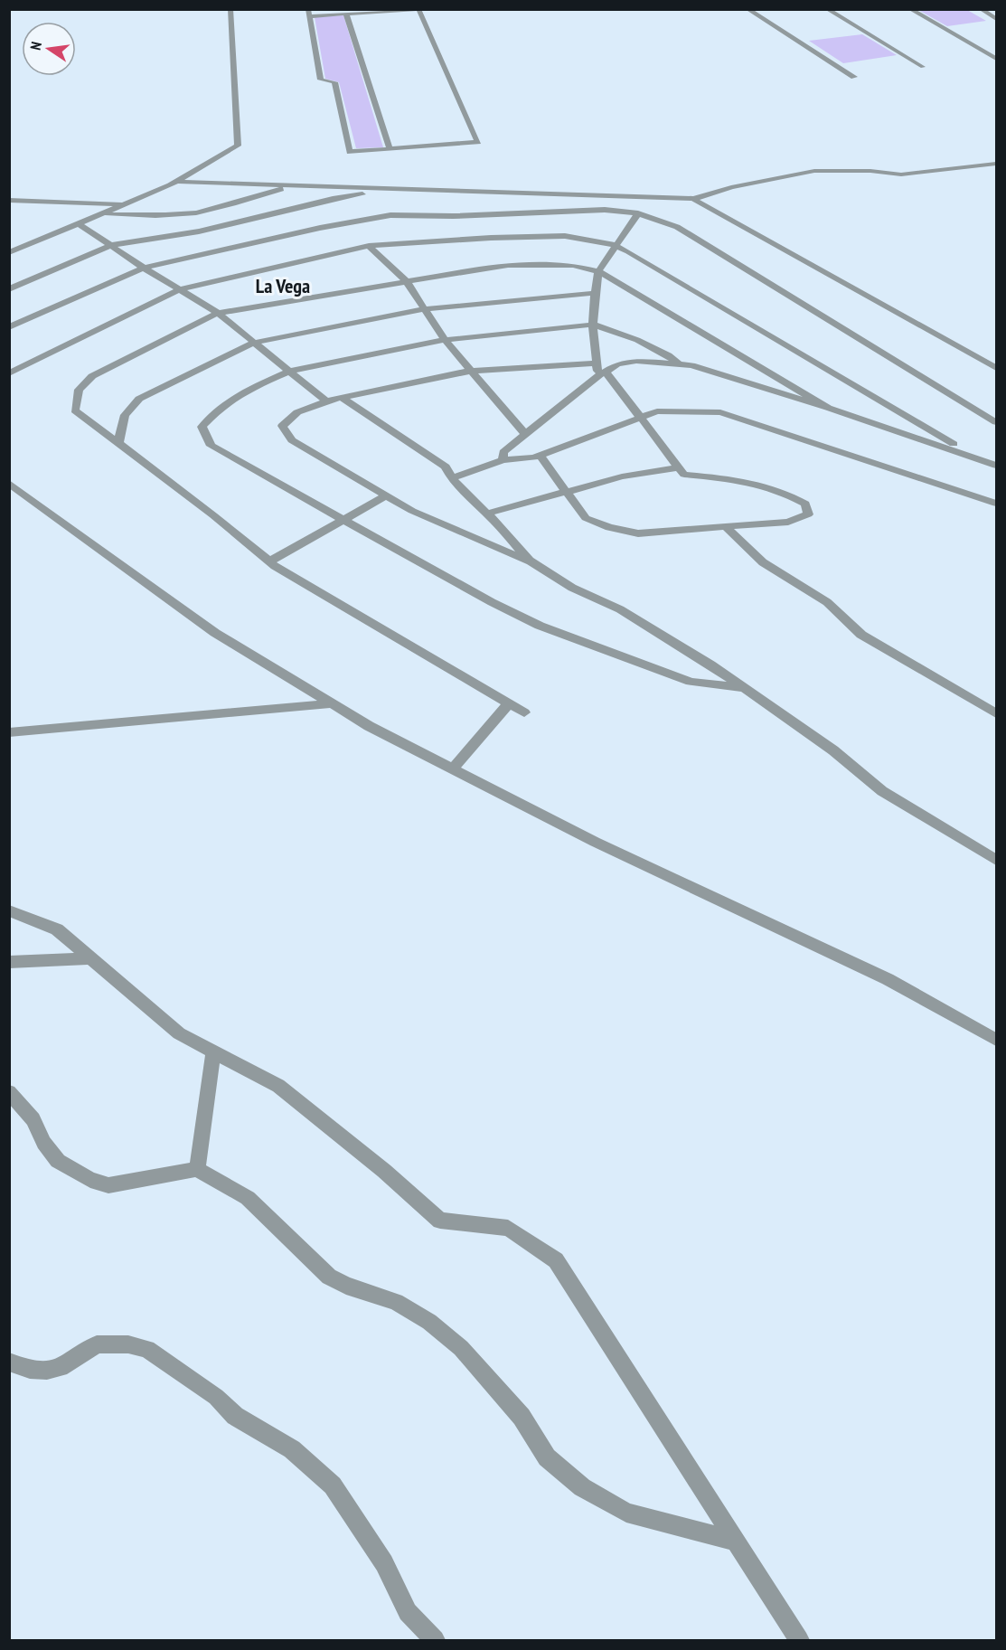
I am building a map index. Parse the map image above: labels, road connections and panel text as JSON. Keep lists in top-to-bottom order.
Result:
{
  "districts": ["La Vega"],
  "north": "left"
}
